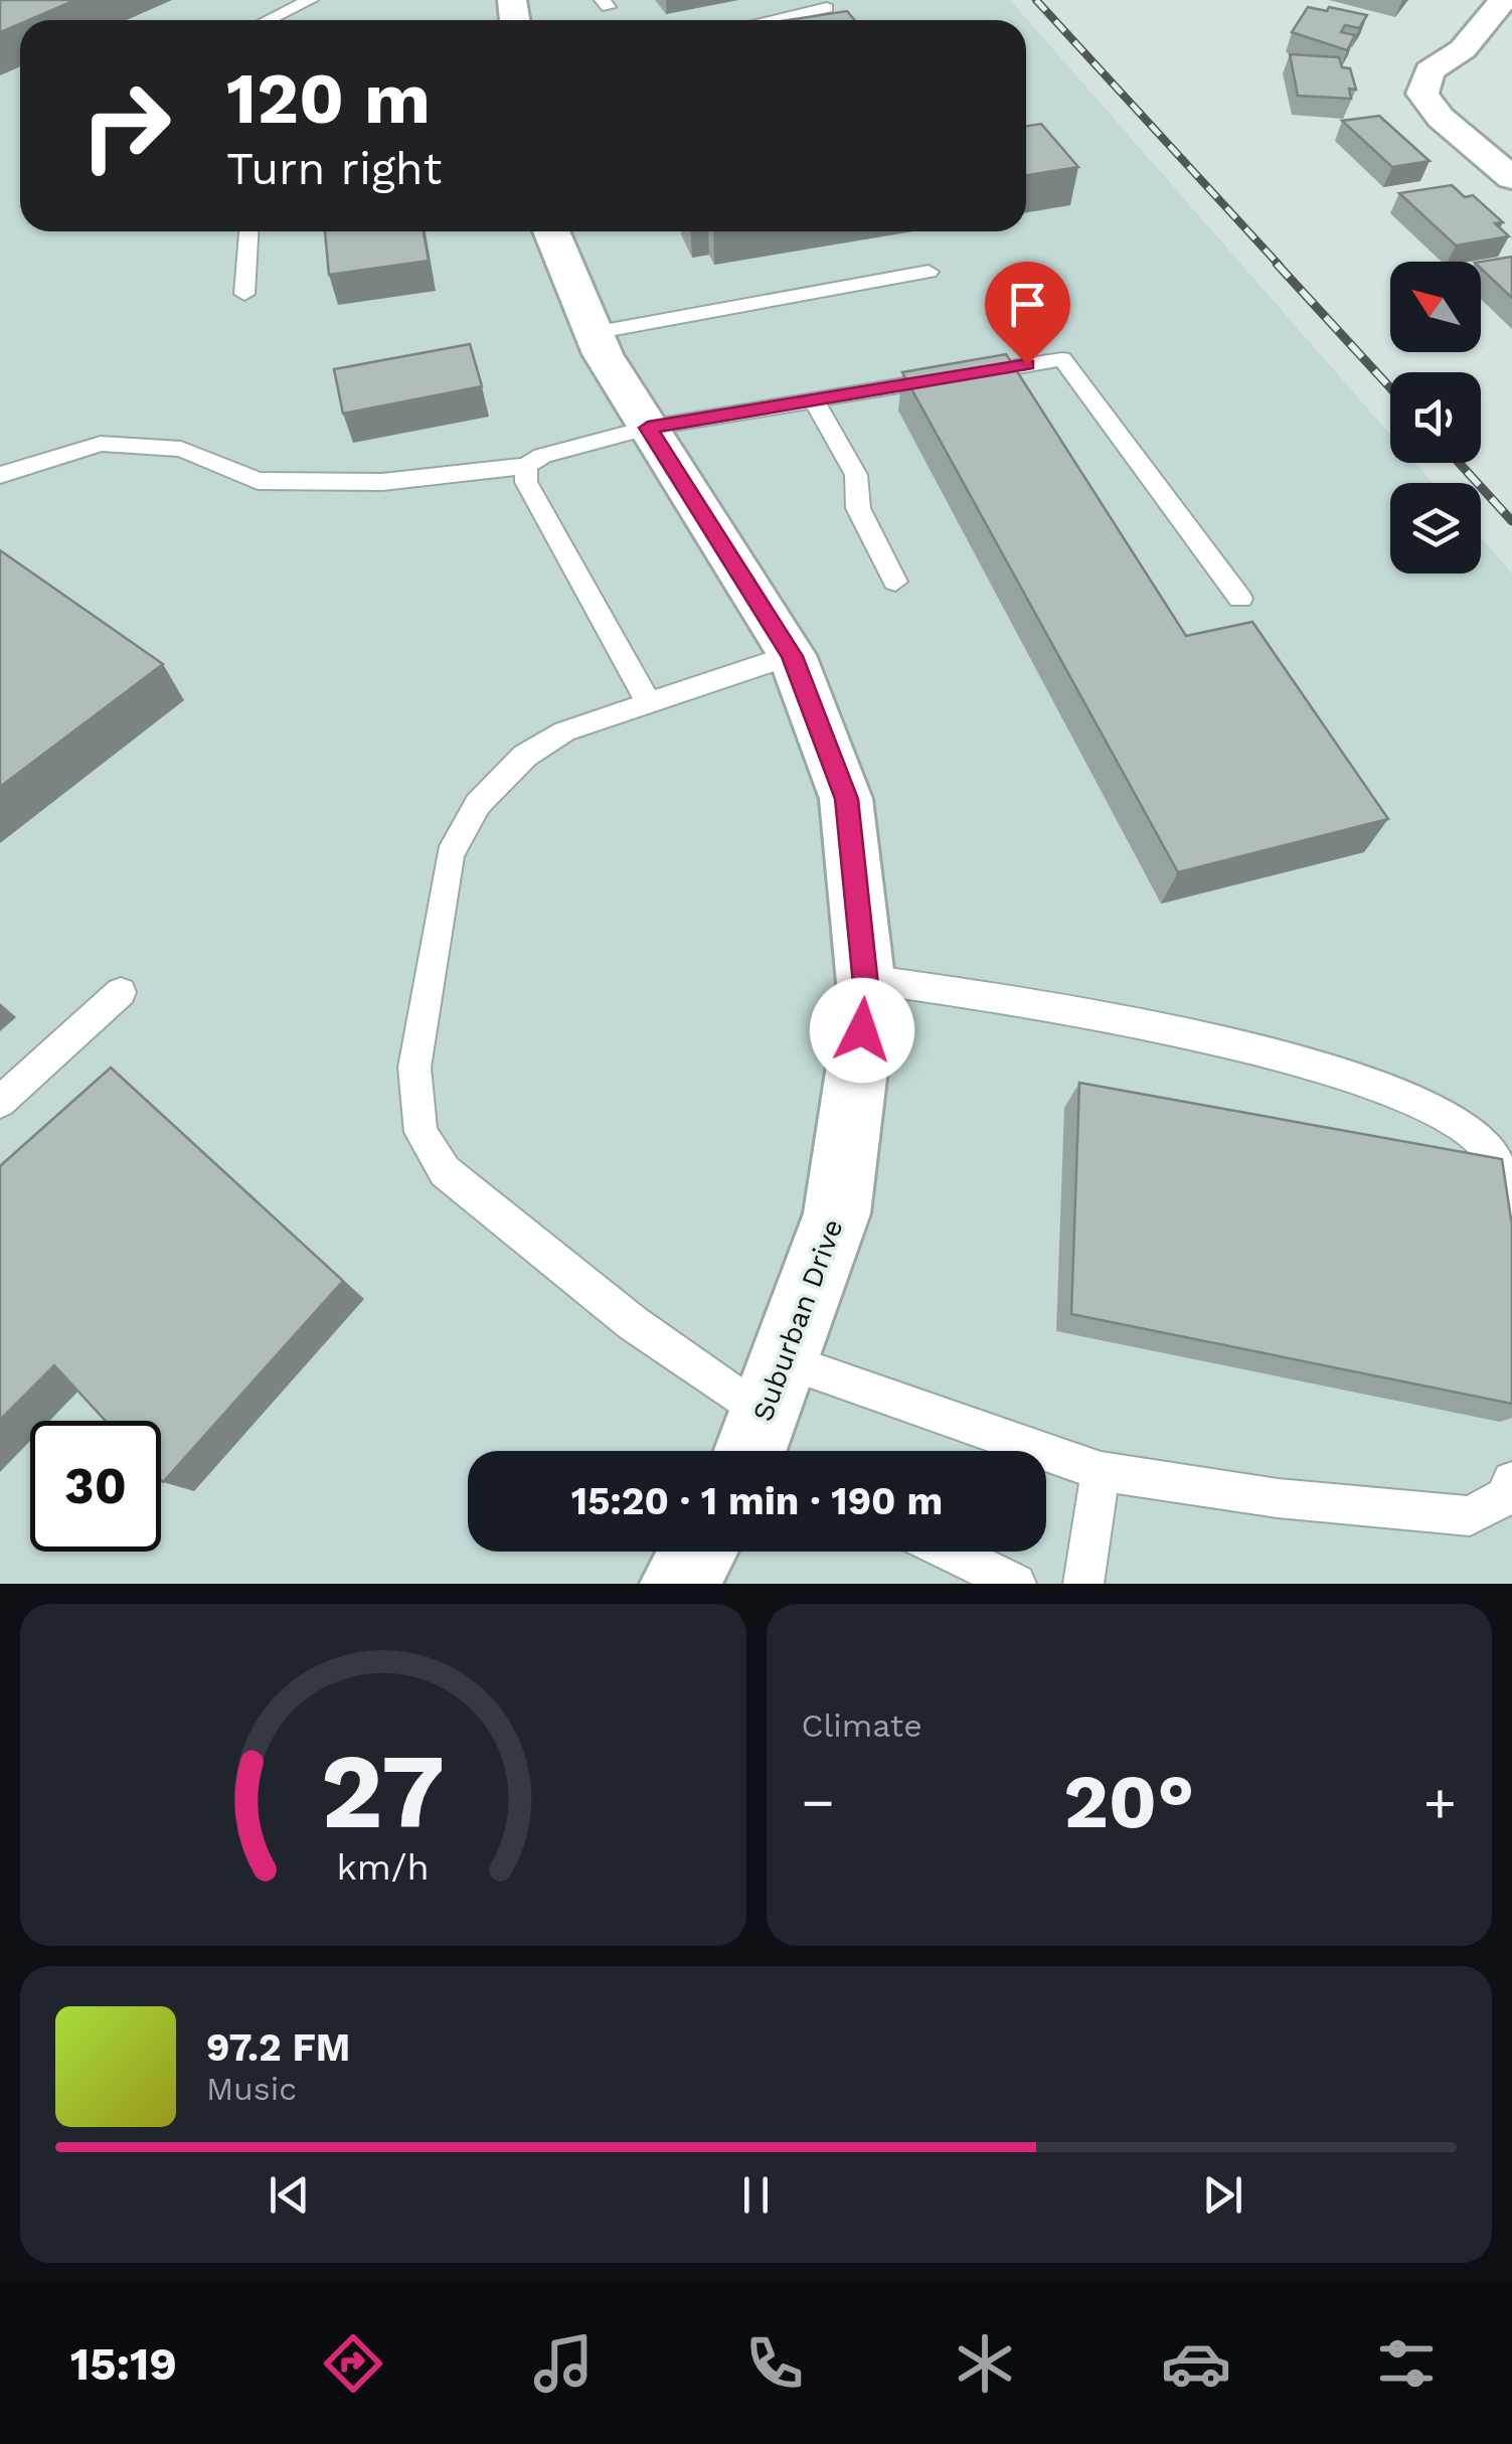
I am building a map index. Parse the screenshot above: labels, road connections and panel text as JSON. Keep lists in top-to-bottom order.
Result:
{
  "streets": {
    "street": ["Suburban Drive"]
  },
  "north": "top left",
  "page": {
    "turn": ["120 m", "Turn right"],
    "limit": "30",
    "trip": "15:20 · 1 min · 190 m",
    "tile": "Climate",
    "heat": ["−", "20°", "+"],
    "song": ["97.2 FM", "Music"],
    "tabs": "15:19",
    "gauge": ["27", "km/h"]
  }
}
